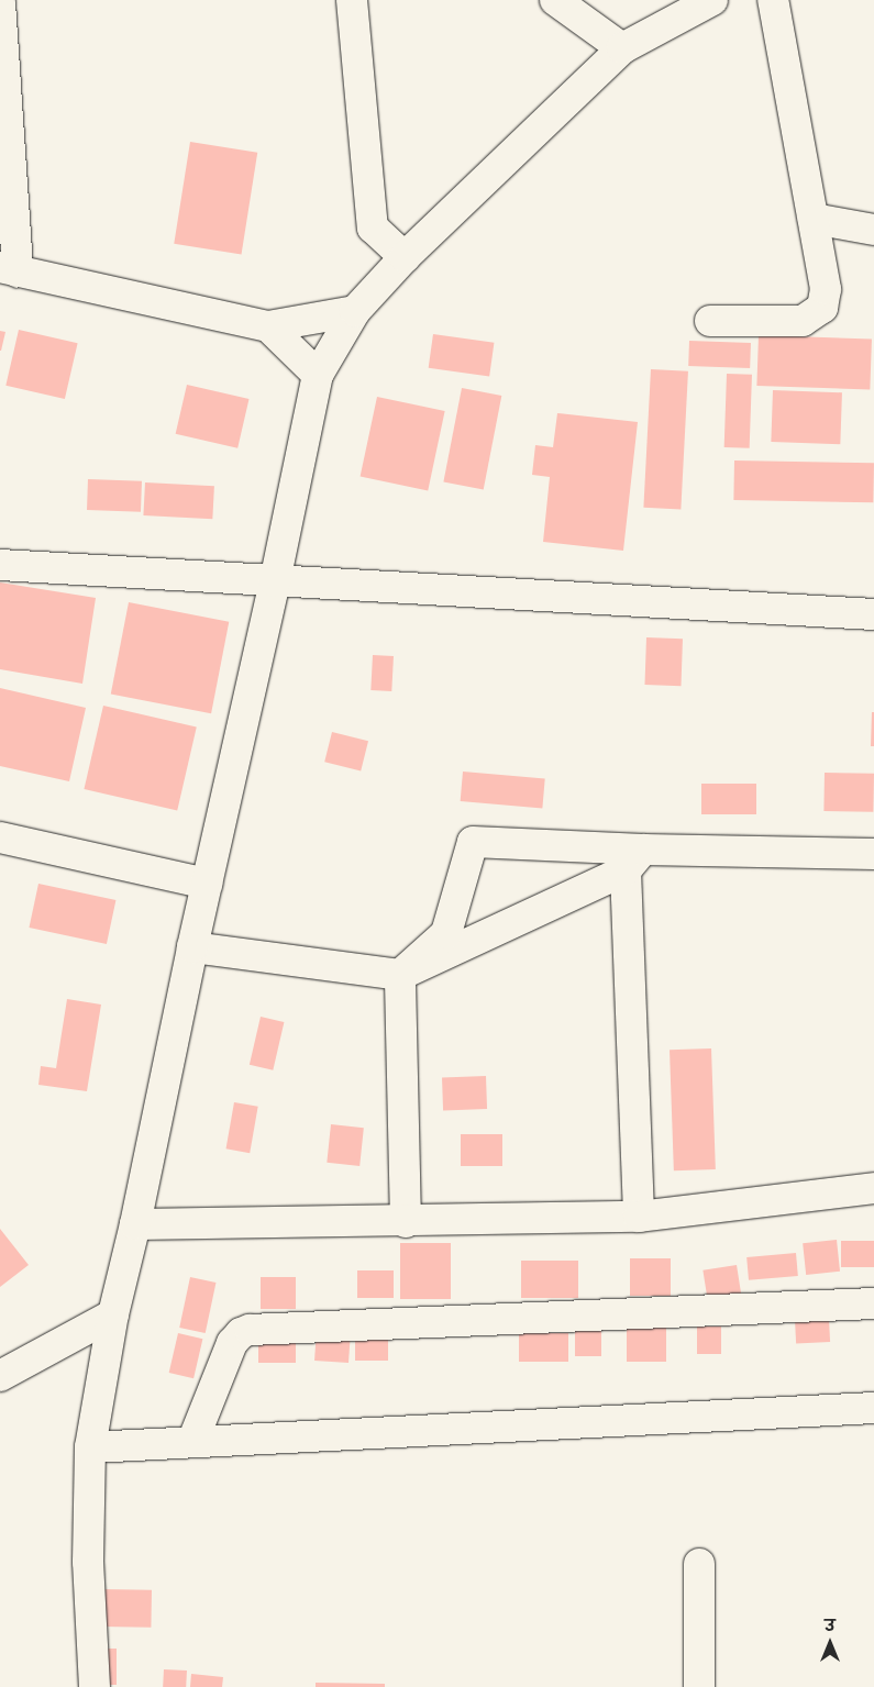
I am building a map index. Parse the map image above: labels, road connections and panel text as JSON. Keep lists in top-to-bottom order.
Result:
{
  "north": "top"
}
